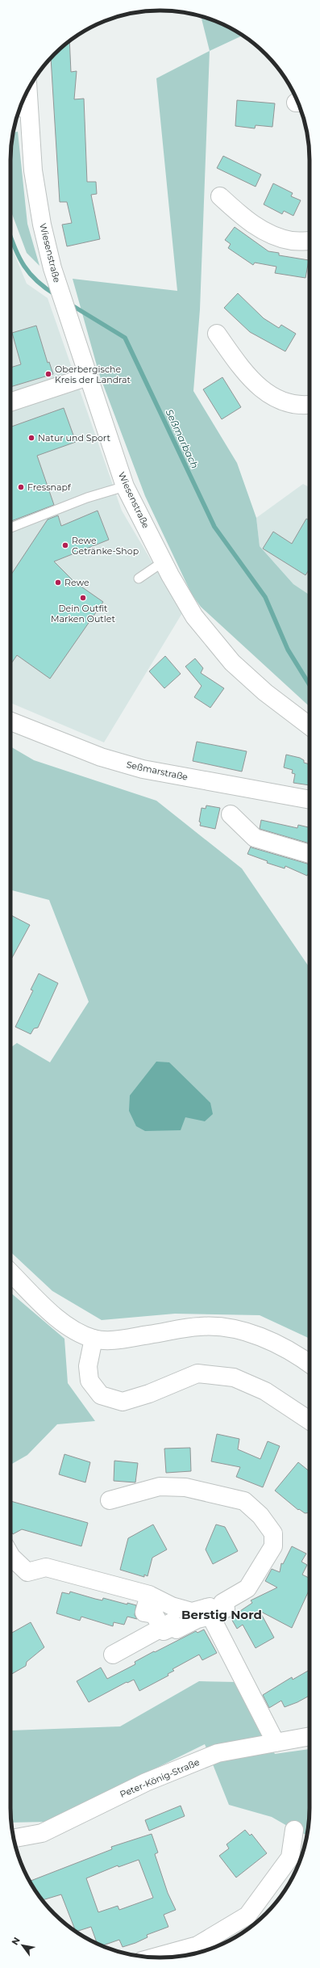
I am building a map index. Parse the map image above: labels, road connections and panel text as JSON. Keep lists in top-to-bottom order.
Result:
{
  "streets": {
    "street": ["Wiesenstraße", "Seßmarstraße", "Peter-König-Straße"]
  },
  "districts": ["Berstig Nord"],
  "water": ["Seßmarbach"],
  "places": [
    "Oberbergische Kreis der Landrat",
    "Natur und Sport",
    "Fressnapf",
    "Rewe Getränke-Shop",
    "Rewe",
    "Dein Outfit Marken Outlet"
  ],
  "north": "top left"
}
